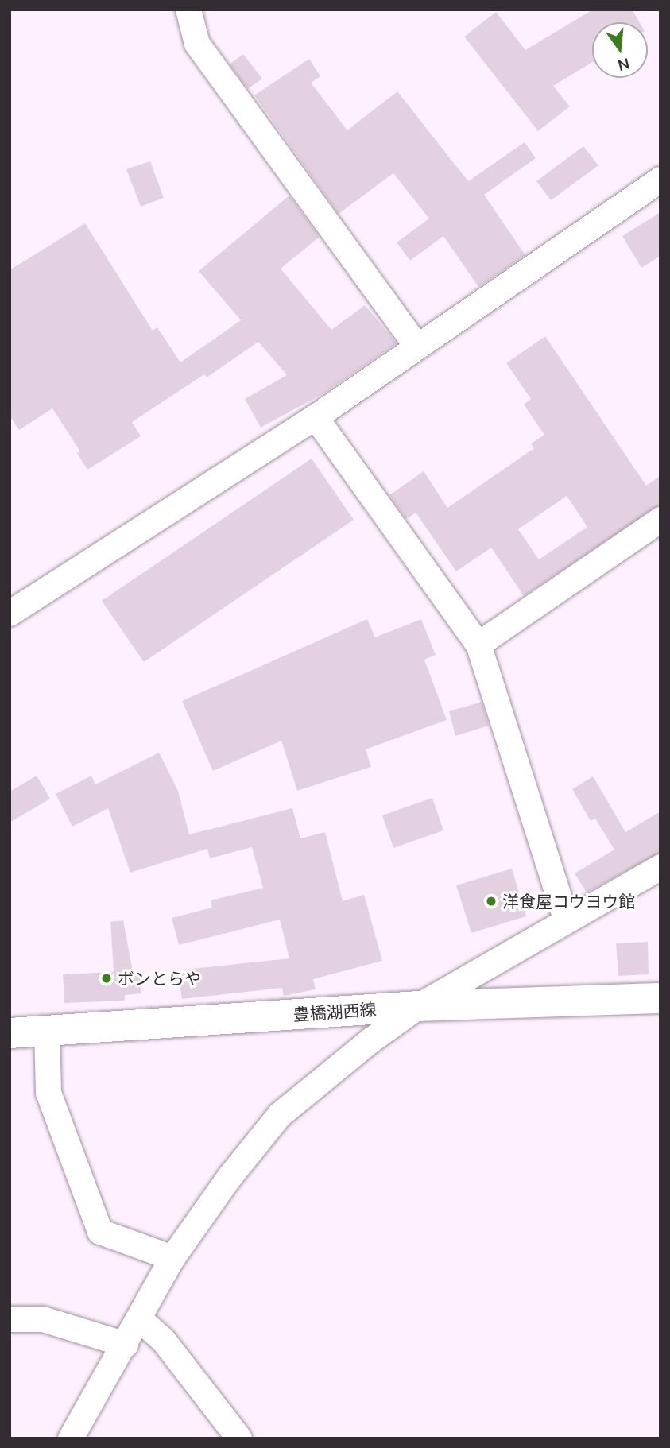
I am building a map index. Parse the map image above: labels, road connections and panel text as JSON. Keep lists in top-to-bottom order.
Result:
{
  "streets": {
    "main road": ["豊橋湖西線"]
  },
  "places": ["洋食屋コウヨウ館", "ボンとらや"],
  "north": "bottom"
}
